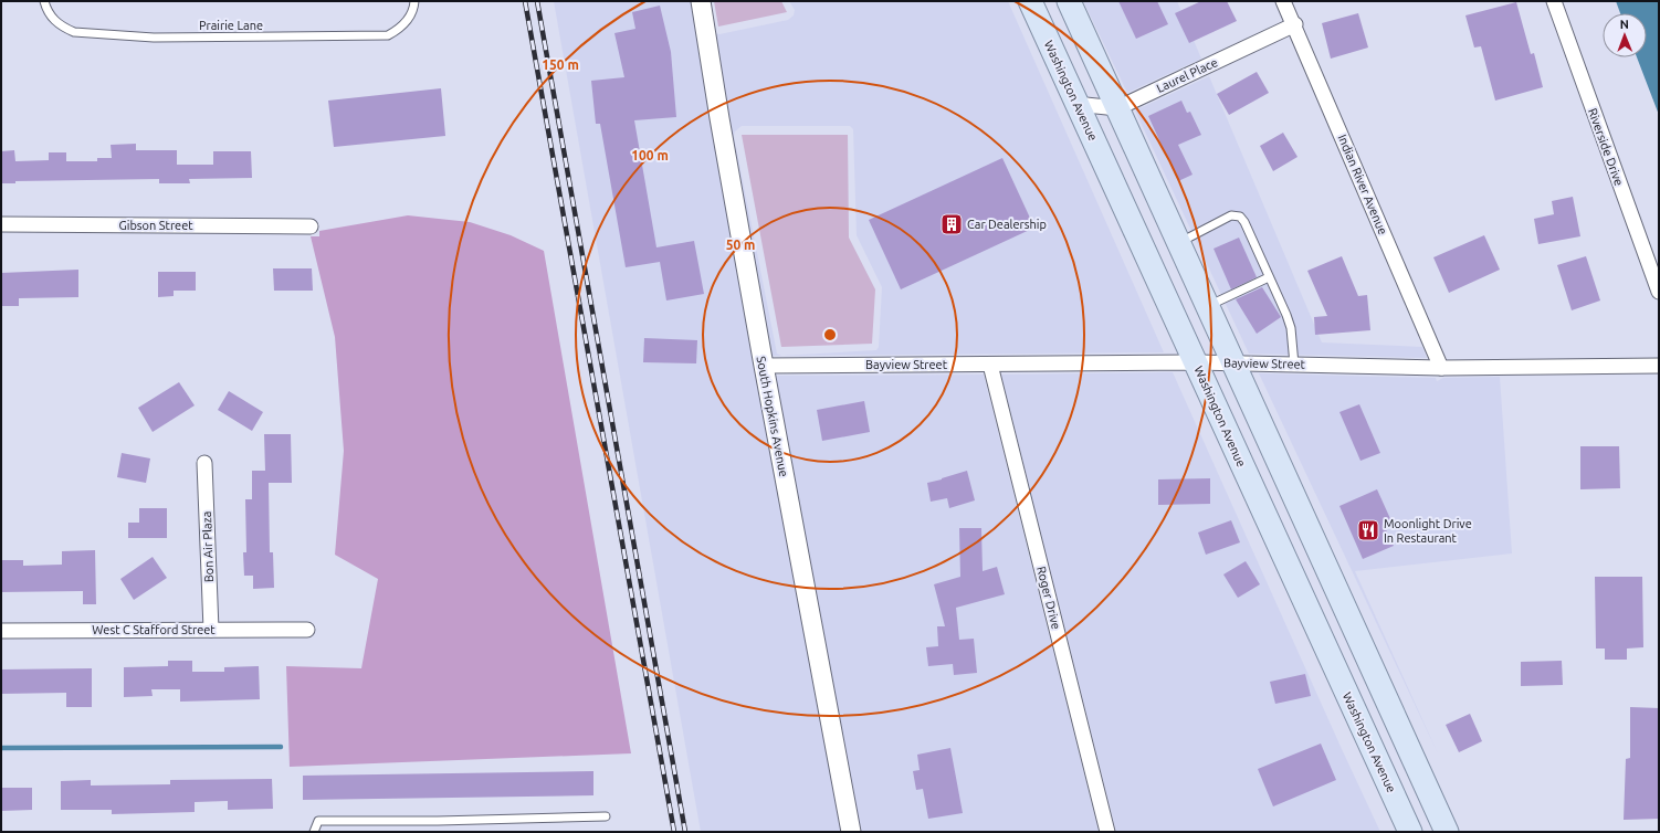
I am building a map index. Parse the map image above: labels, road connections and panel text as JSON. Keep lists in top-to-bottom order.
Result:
{
  "streets": {
    "main road": ["Washington Avenue"],
    "street": [
      "Laurel Place",
      "Riverside Drive",
      "Indian River Avenue",
      "Gibson Street",
      "Bayview Street",
      "South Hopkins Avenue",
      "Bon Air Plaza",
      "Roger Drive",
      "West C Stafford Street"
    ],
    "lane": ["Prairie Lane"]
  },
  "crossings": [
    ["Laurel Place", "Indian River Avenue"],
    ["Washington Avenue", "Bayview Street"],
    ["Indian River Avenue", "Bayview Street"],
    ["Bayview Street", "South Hopkins Avenue"],
    ["Bayview Street", "Roger Drive"],
    ["Bon Air Plaza", "West C Stafford Street"]
  ],
  "places": {
    "building": ["Car Dealership"],
    "restaurant": ["Moonlight Drive In Restaurant"]
  },
  "north": "top",
  "rings": ["150 m", "100 m", "50 m"]
}
